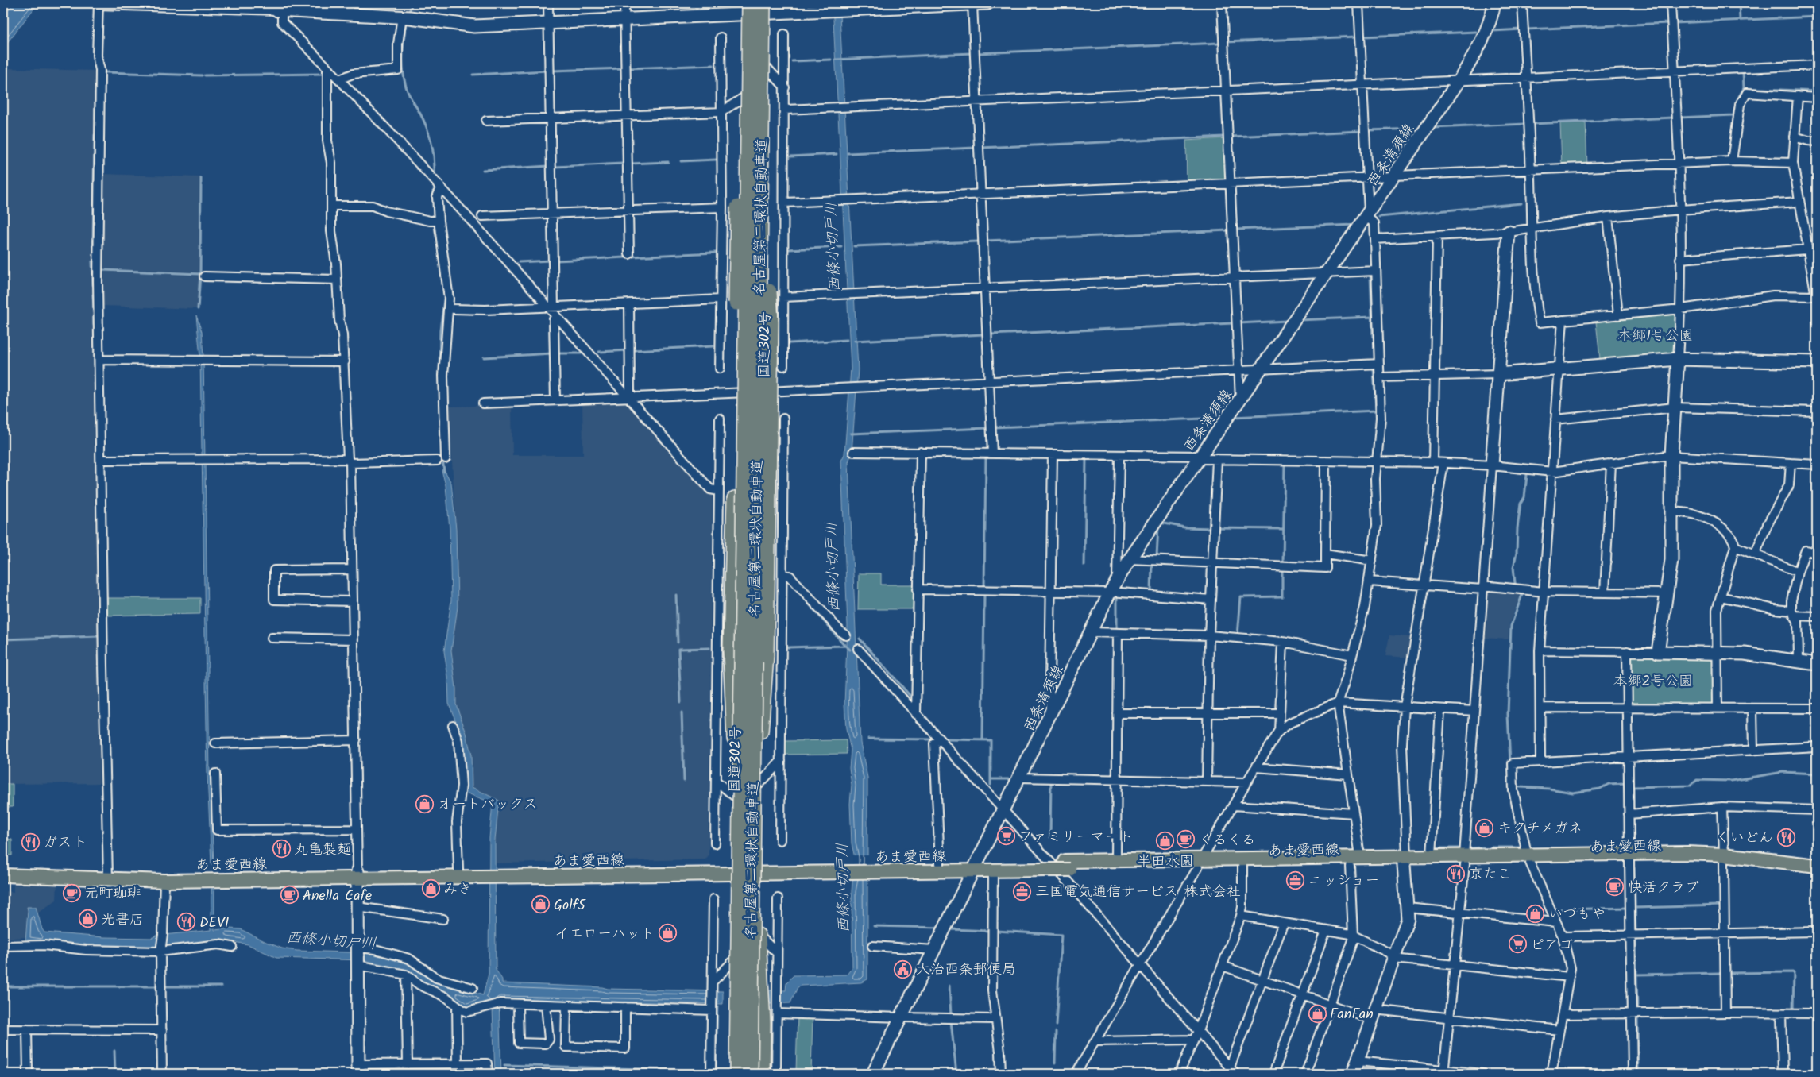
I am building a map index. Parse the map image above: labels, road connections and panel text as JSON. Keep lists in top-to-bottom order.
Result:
{
  "streets": {
    "highway": ["名古屋第二環状自動車道", "国道302号"],
    "main road": ["あま愛西線"],
    "street": ["西条清須線"]
  },
  "crossings": [
    ["西条清須線", "あま愛西線"],
    ["名古屋第二環状自動車道", "国道302号"],
    ["国道302号", "あま愛西線"]
  ],
  "water": ["西條小切戸川"],
  "parks": ["本郷1号公園", "本郷2号公園"],
  "places": {
    "shop": [
      "オートバックス",
      "キクチメガネ",
      "半田水園",
      "みき",
      "Golf5",
      "いづもや",
      "光書店",
      "イエローハット",
      "FanFan"
    ],
    "supermarket": ["ファミリーマート", "ピアゴ"],
    "restaurant": [
      "くいどん",
      "ガスト",
      "丸亀製麺",
      "京たこ",
      "DEVI"
    ],
    "cafe": [
      "くるくる",
      "快活クラブ",
      "元町珈琲",
      "Anella Cafe"
    ],
    "office": ["ニッショー", "三国電気通信サービス 株式会社"],
    "public building": ["大治西条郵便局"]
  }
}
